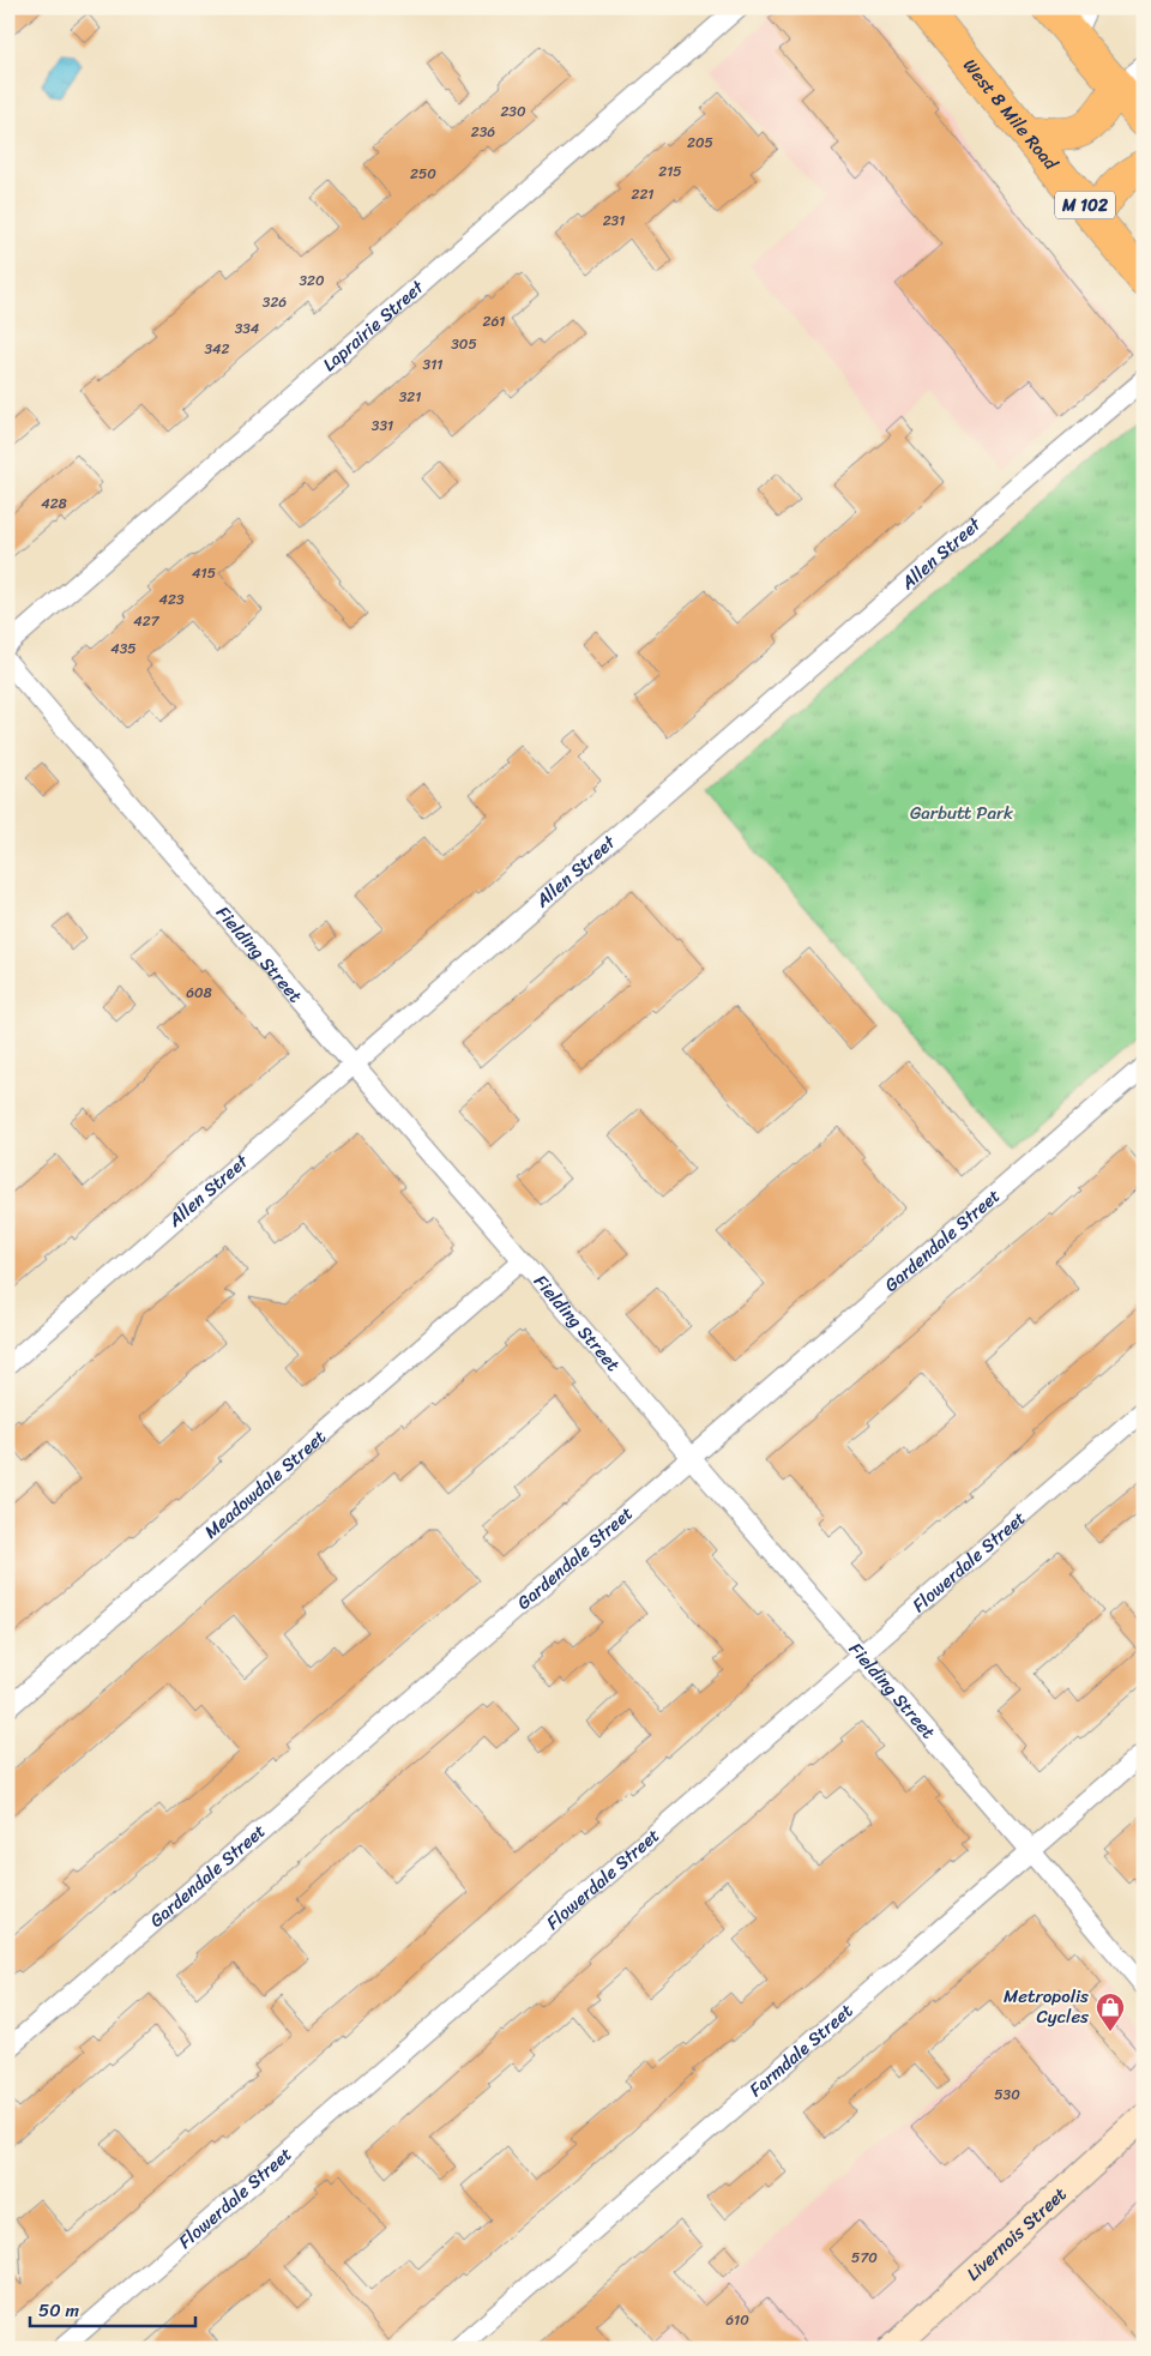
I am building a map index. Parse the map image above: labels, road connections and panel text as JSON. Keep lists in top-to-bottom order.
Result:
{
  "streets": {
    "highway": ["West 8 Mile Road", "M 102"],
    "street": [
      "Laprairie Street",
      "Allen Street",
      "Fielding Street",
      "Gardendale Street",
      "Meadowdale Street",
      "Flowerdale Street",
      "Farmdale Street",
      "Livernois Street"
    ]
  },
  "crossings": [
    ["Allen Street", "Fielding Street"],
    ["Fielding Street", "Gardendale Street"],
    ["Fielding Street", "Meadowdale Street"],
    ["Fielding Street", "Flowerdale Street"],
    ["Fielding Street", "Farmdale Street"]
  ],
  "parks": ["Garbutt Park"],
  "places": {
    "shop": ["Metropolis Cycles"]
  },
  "house_numbers": [
    "230",
    "236",
    "205",
    "215",
    "250",
    "221",
    "231",
    "320",
    "326",
    "261",
    "334",
    "305",
    "342",
    "311",
    "321",
    "331",
    "428",
    "415",
    "423",
    "427",
    "435",
    "608",
    "530",
    "570",
    "610"
  ],
  "scale_bar": "50 m"
}
